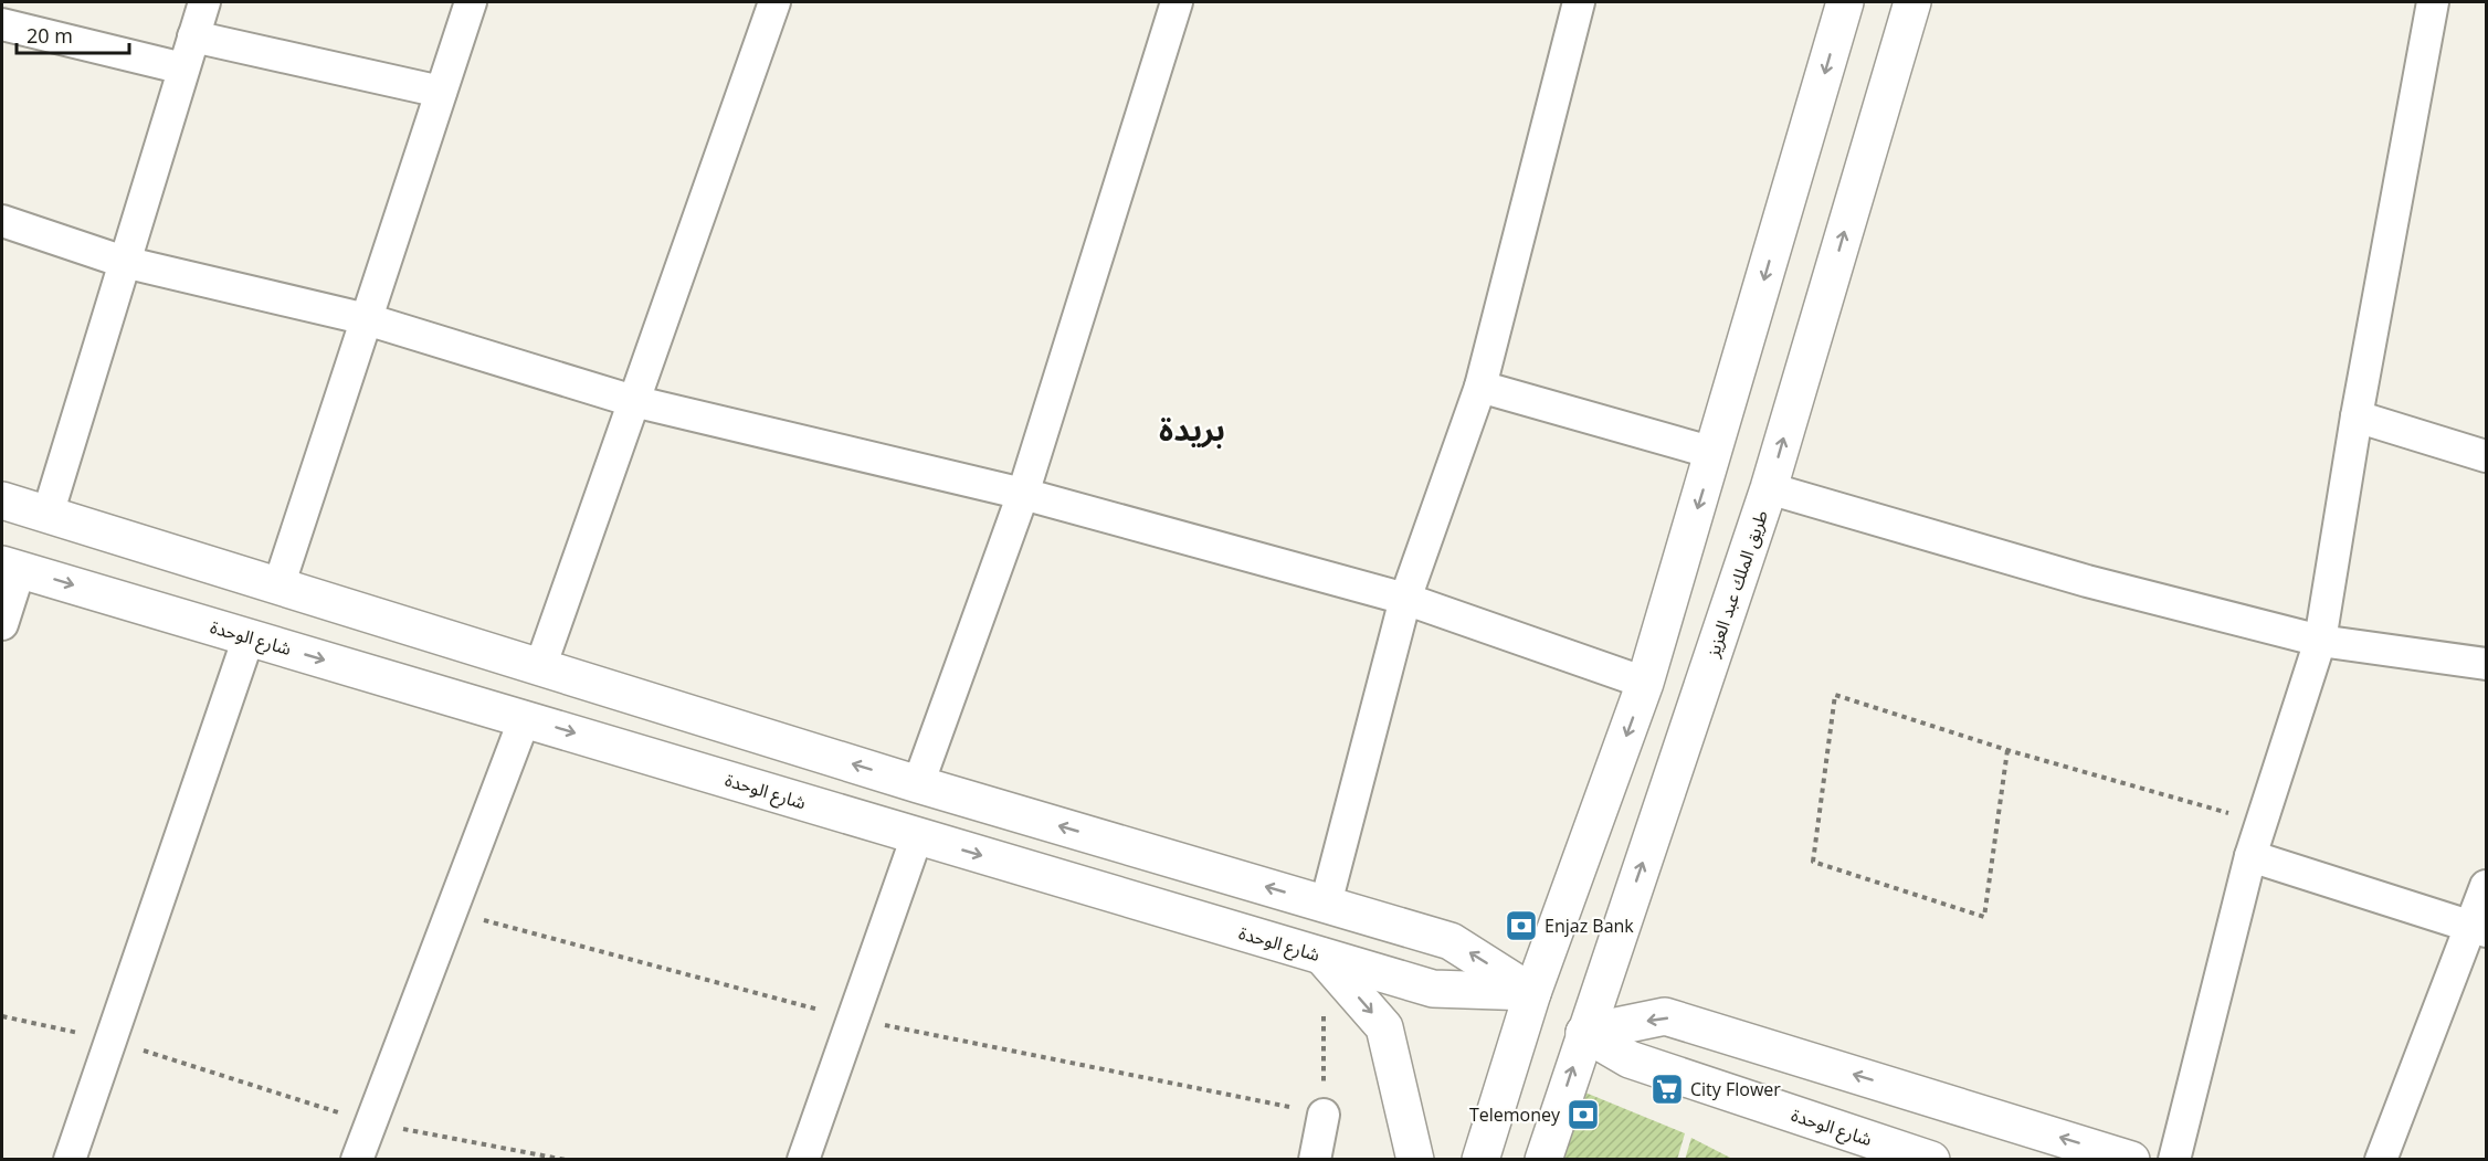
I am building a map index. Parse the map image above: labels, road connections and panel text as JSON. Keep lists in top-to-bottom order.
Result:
{
  "streets": {
    "main road": ["طريق الملك عبد العزيز", "شارع الوحدة"]
  },
  "crossings": [
    ["طريق الملك عبد العزيز", "شارع الوحدة"]
  ],
  "districts": ["بريدة"],
  "places": {
    "bank": ["Enjaz Bank", "Telemoney"],
    "supermarket": ["City Flower"]
  },
  "scale_bar": "20 m"
}
